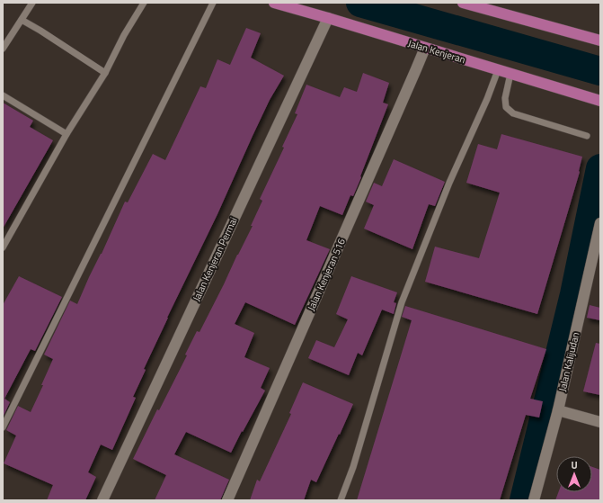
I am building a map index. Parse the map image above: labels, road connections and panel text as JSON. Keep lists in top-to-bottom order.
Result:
{
  "streets": {
    "main road": ["Jalan Kenjeran"],
    "street": ["Jalan Kenjeran Permai", "Jalan Kenjeran 516", "Jalan Kalijudan"]
  },
  "crossings": [
    ["Jalan Kenjeran", "Jalan Kenjeran Permai"],
    ["Jalan Kenjeran", "Jalan Kenjeran 516"]
  ],
  "north": "top"
}
